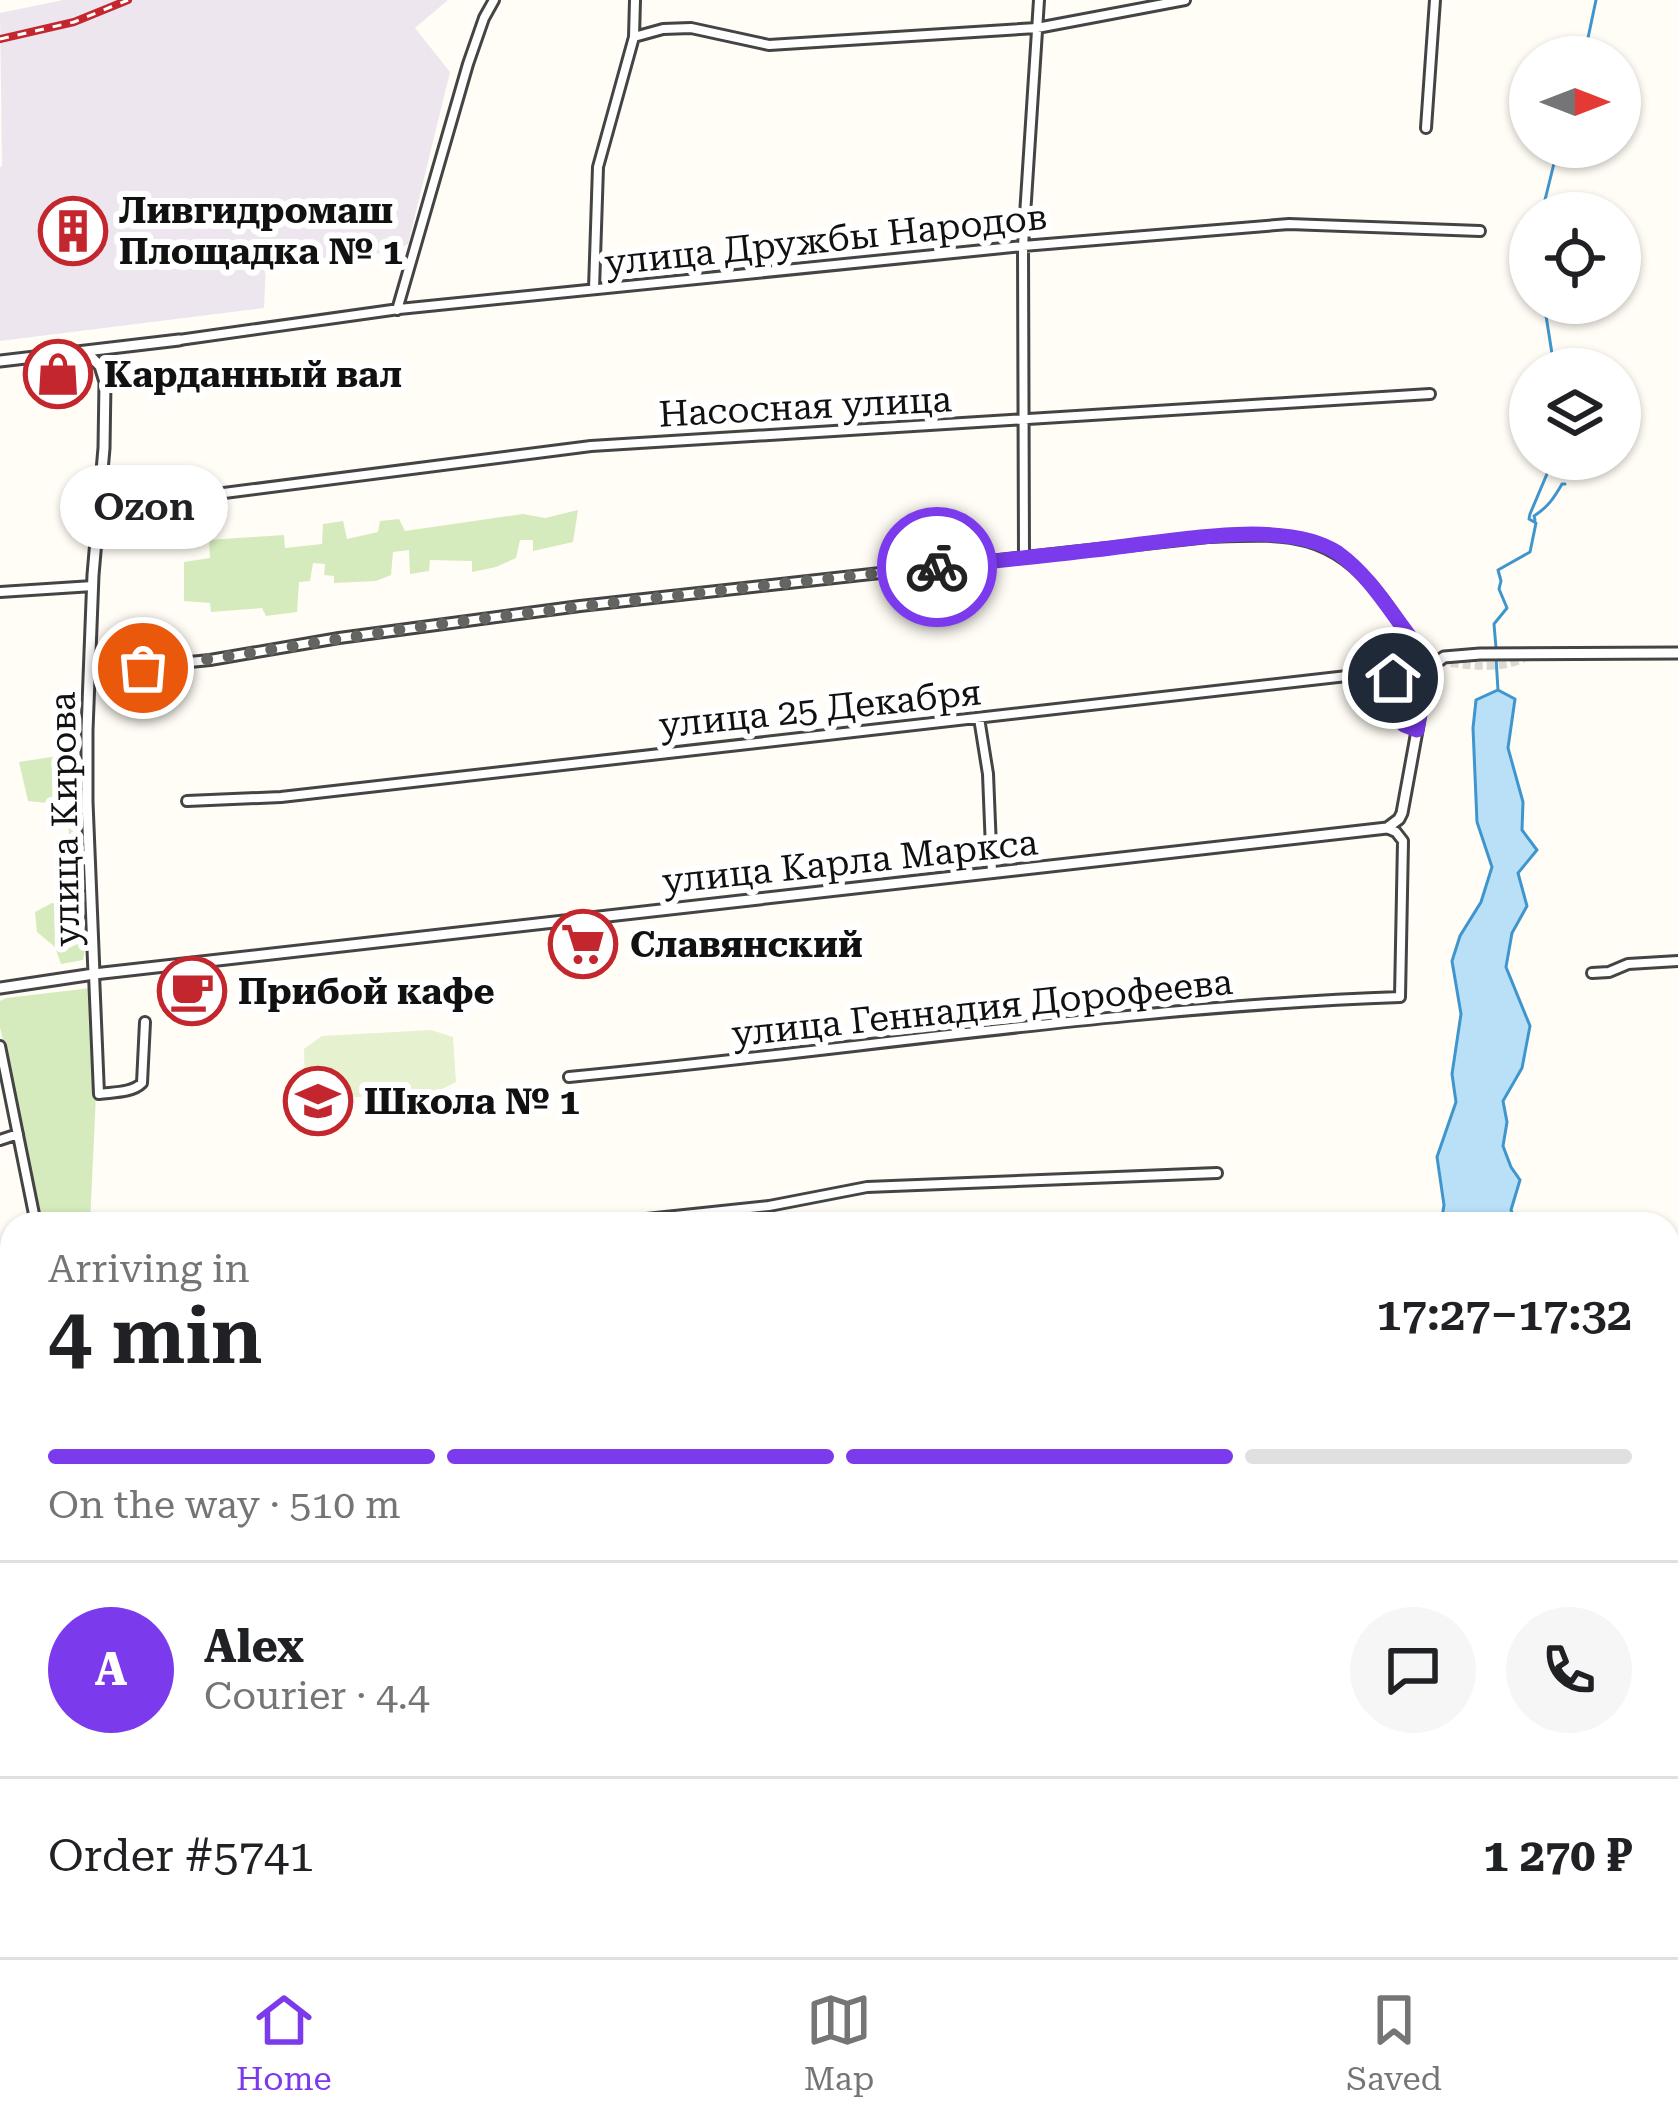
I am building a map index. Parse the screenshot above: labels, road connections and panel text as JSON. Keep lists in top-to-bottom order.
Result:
{
  "streets": {
    "street": [
      "улица Дружбы Народов",
      "Насосная улица",
      "улица 25 Декабря",
      "улица Кирова",
      "улица Карла Маркса",
      "улица Геннадия Дорофеева"
    ]
  },
  "crossings": [
    ["улица Кирова", "улица Карла Маркса"],
    ["улица Карла Маркса", "улица Геннадия Дорофеева"]
  ],
  "places": {
    "building": ["Ливгидромаш Площадка № 1"],
    "shop": ["Карданный вал"],
    "other": ["Ozon"],
    "supermarket": ["Славянский"],
    "cafe": ["Прибой кафе"],
    "school or university": ["Школа № 1"]
  },
  "north": "right",
  "page": {
    "bubble": "Ozon",
    "heading": ["4 min", "Arriving in", "17:27–17:32"],
    "panel": [
      "Alex",
      "Courier · 4.4",
      "Order #5741",
      "1 270 ₽"
    ],
    "bar": "On the way · 510 m",
    "round": "A",
    "tabs": ["Home", "Map", "Saved"]
  }
}
